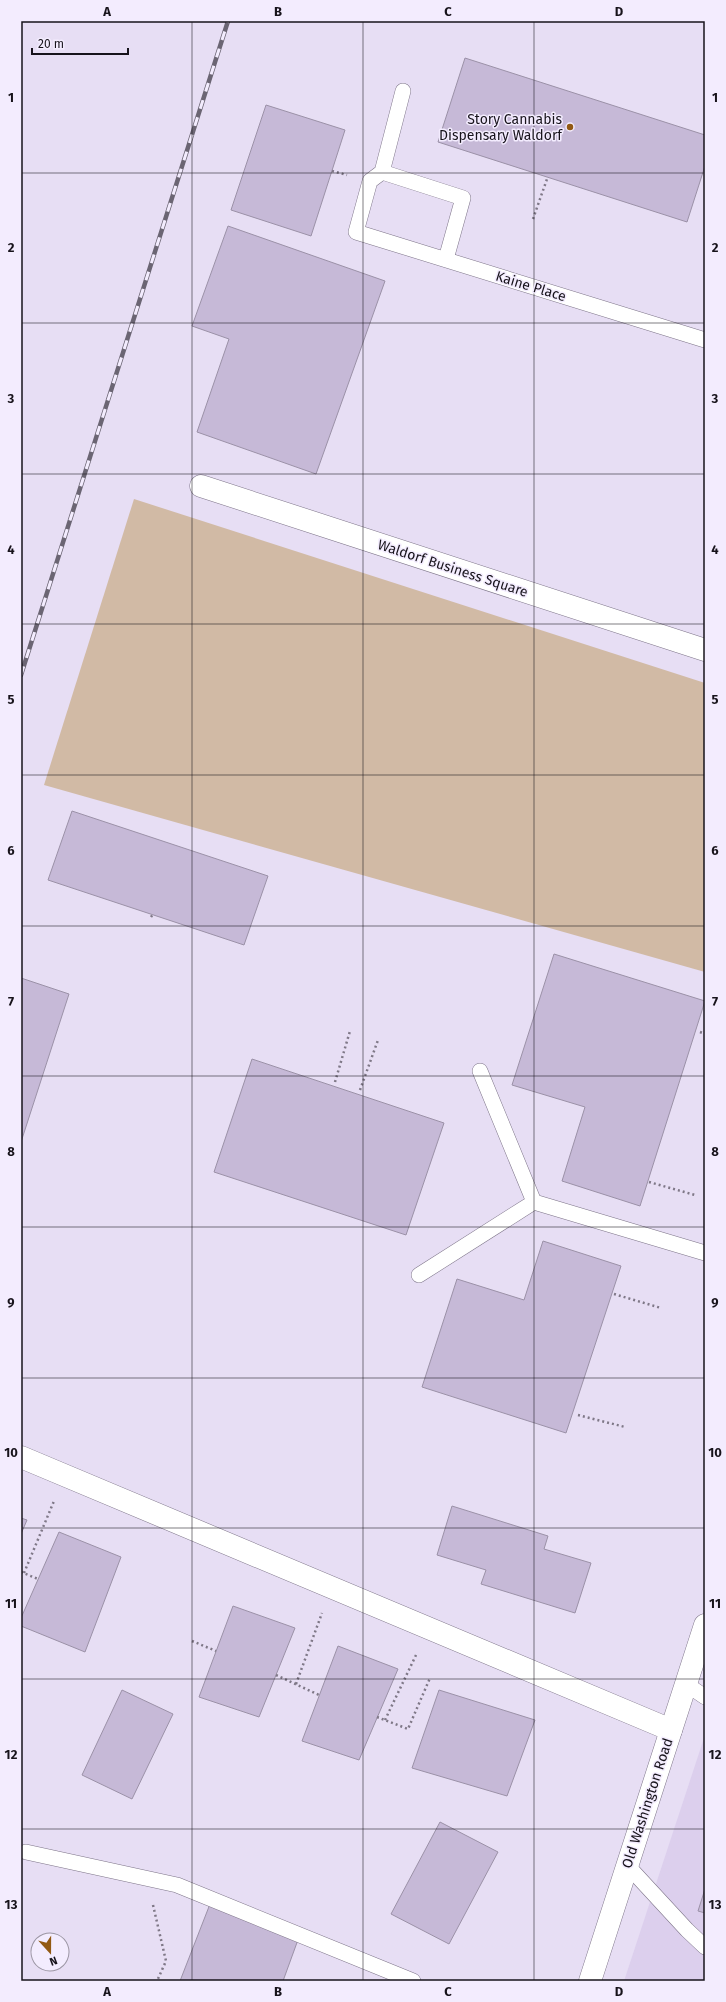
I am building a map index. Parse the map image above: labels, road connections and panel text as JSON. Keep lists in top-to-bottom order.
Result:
{
  "streets": {
    "street": ["Waldorf Business Square", "Old Washington Road"],
    "lane": ["Kaine Place"]
  },
  "places": ["Story Cannabis Dispensary Waldorf"],
  "scale_bar": "20 m",
  "north": "bottom",
  "grid": {
    "columns": [
      "A",
      "B",
      "C",
      "D"
    ],
    "rows": [
      "1",
      "2",
      "3",
      "4",
      "5",
      "6",
      "7",
      "8",
      "9",
      "10",
      "11",
      "12",
      "13"
    ]
  }
}
